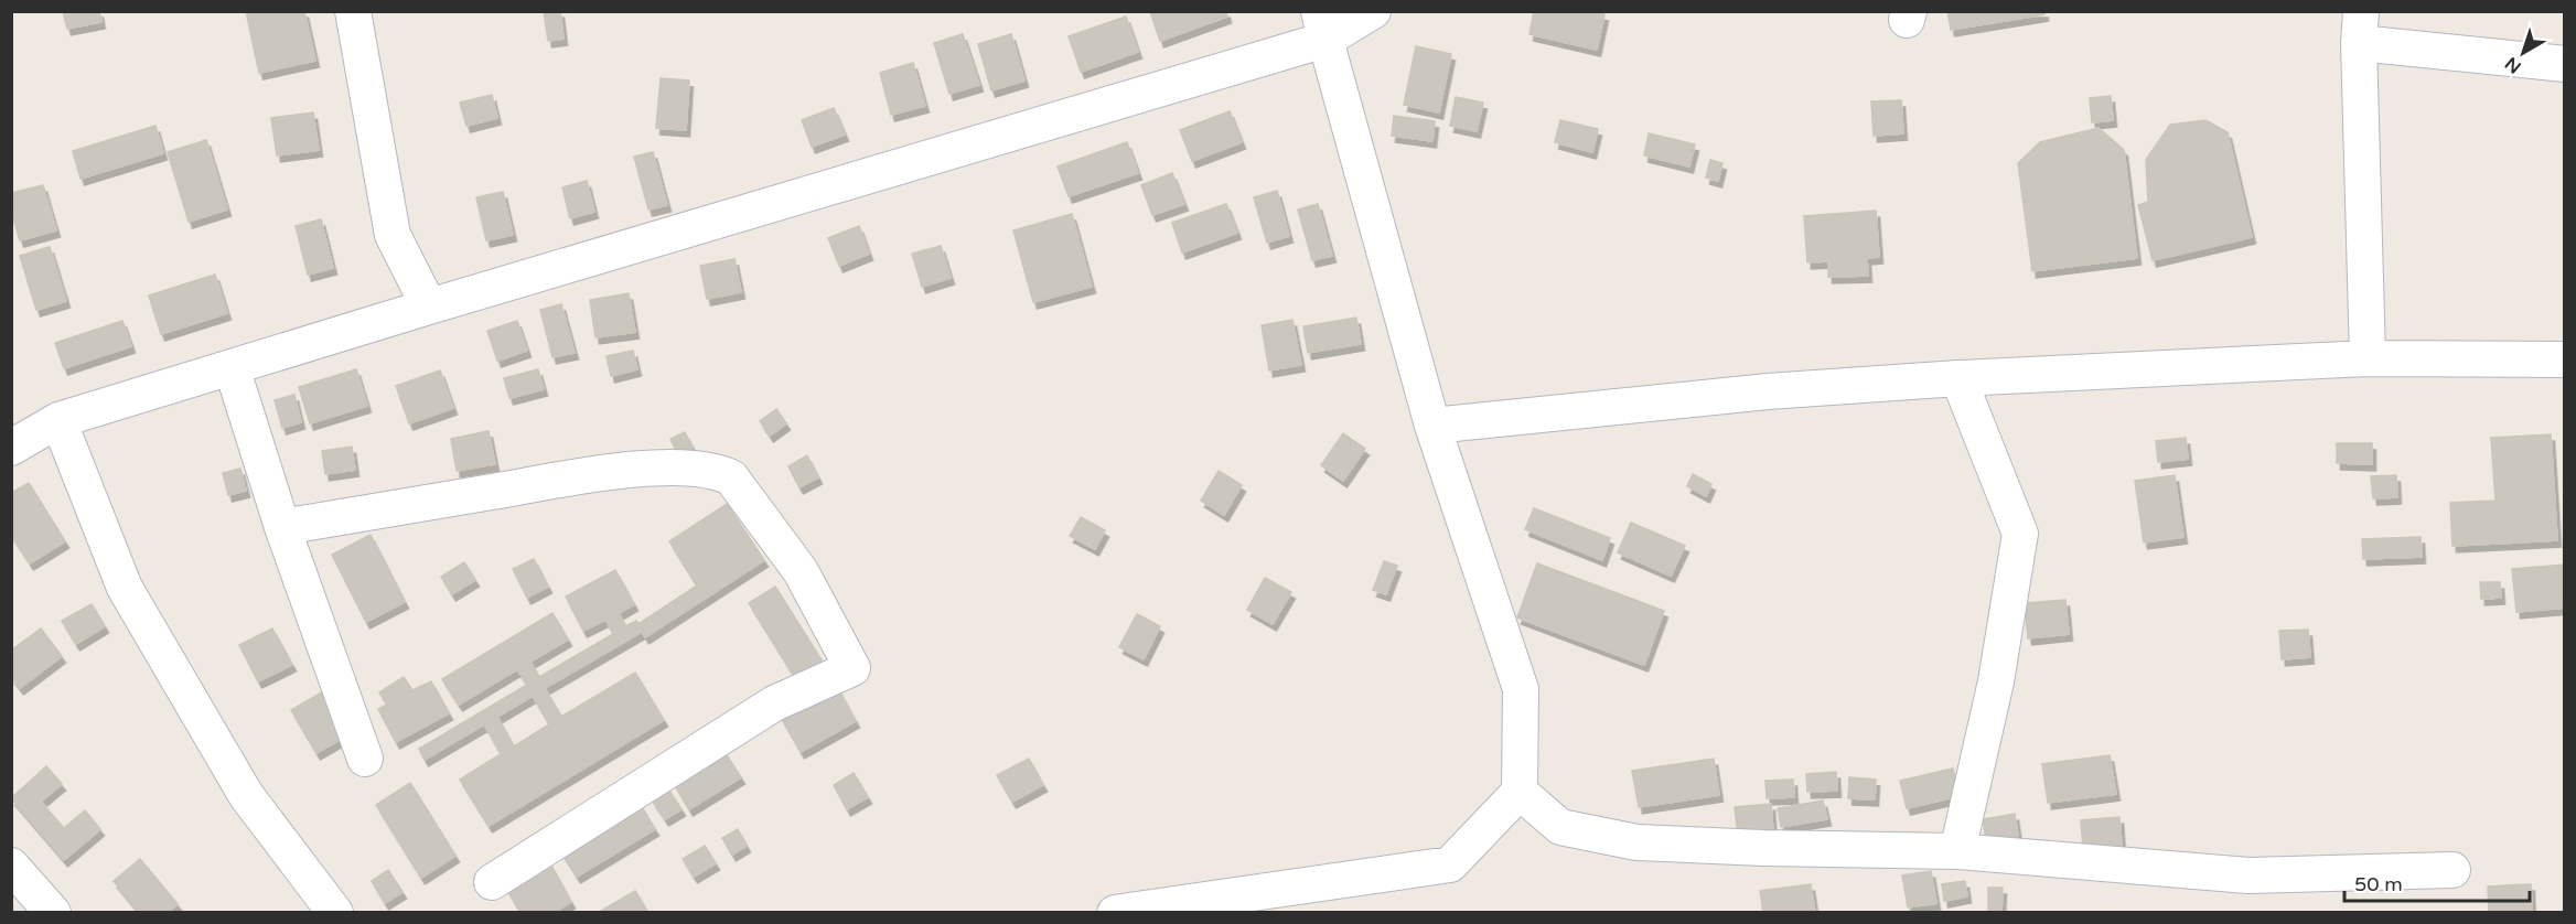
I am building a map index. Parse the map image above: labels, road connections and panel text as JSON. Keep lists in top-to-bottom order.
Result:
{
  "scale_bar": "50 m",
  "north": "bottom left"
}
